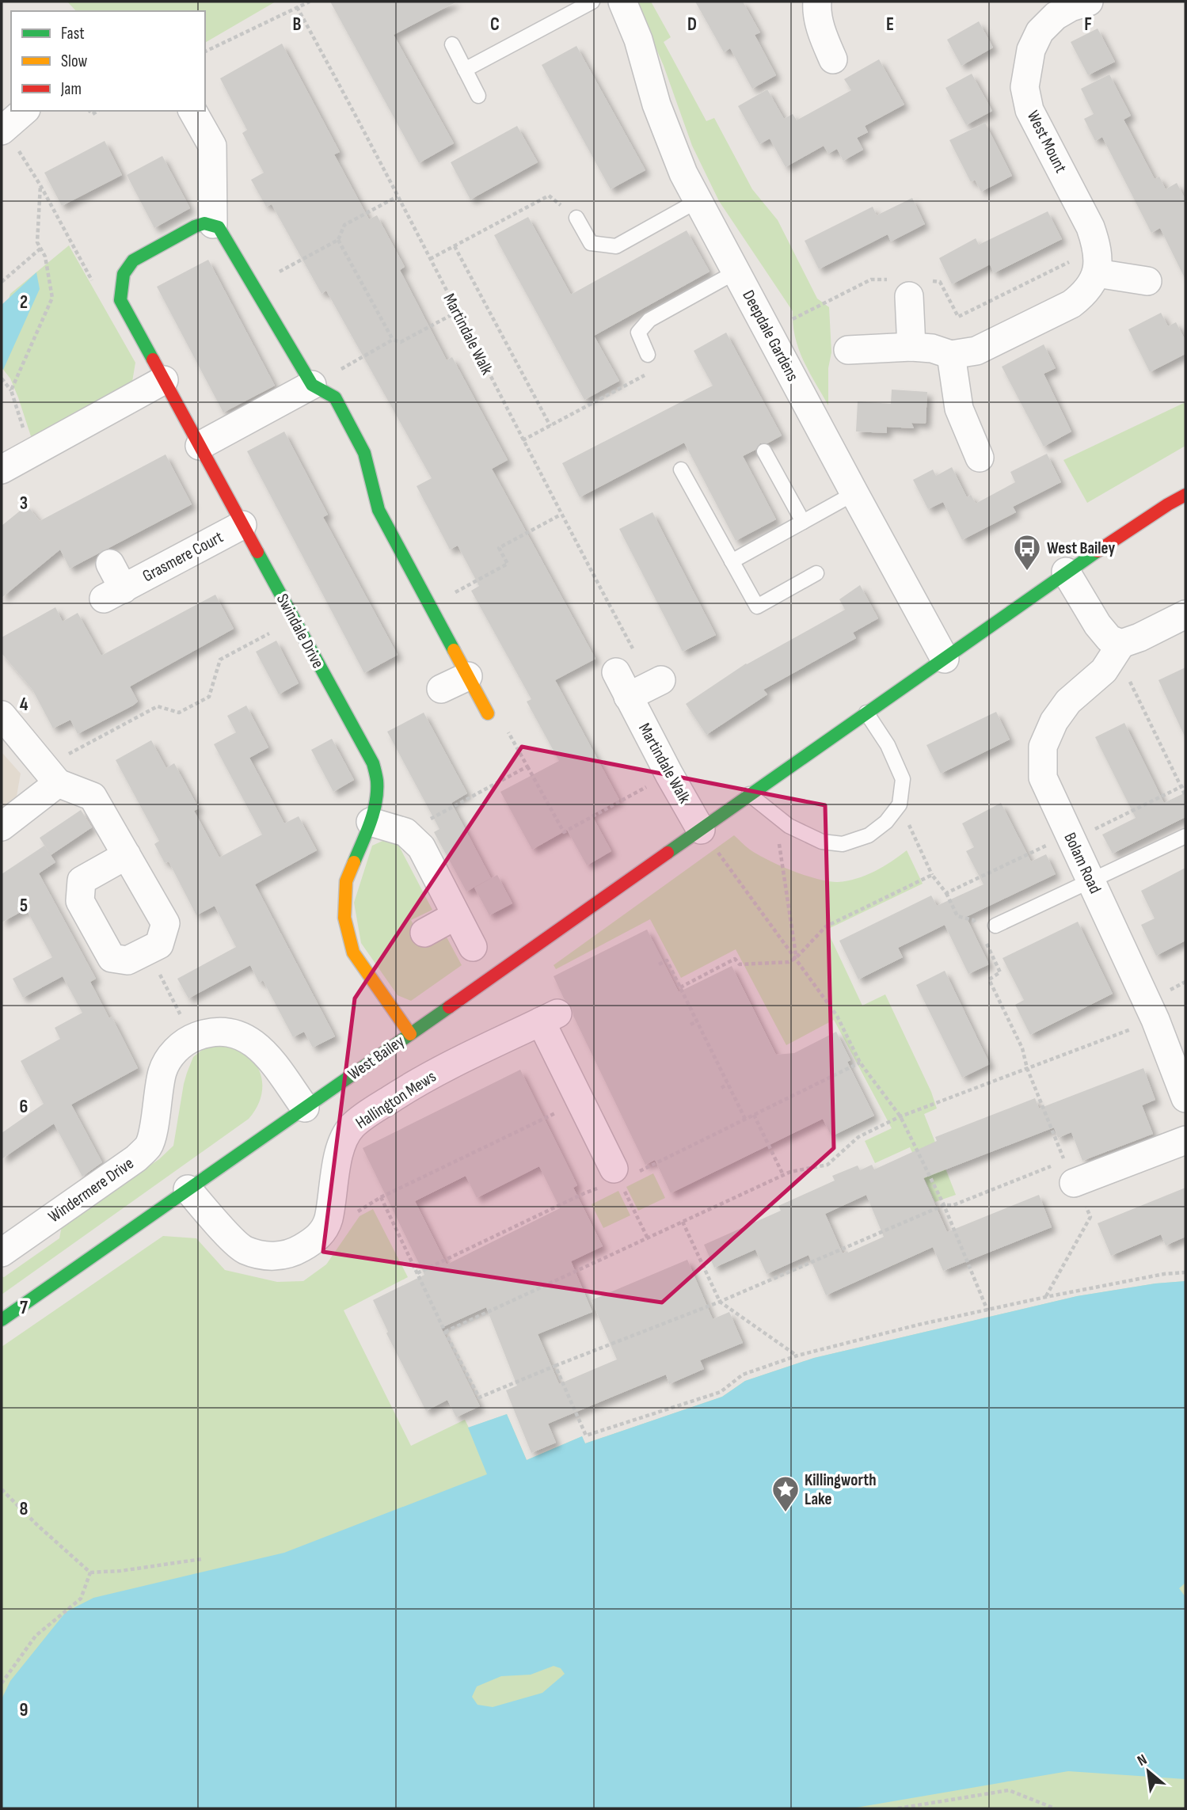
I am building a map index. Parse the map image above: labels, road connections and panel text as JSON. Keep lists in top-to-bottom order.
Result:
{
  "streets": {
    "street": [
      "West Mount",
      "Martindale Walk",
      "Deepdale Gardens",
      "Grasmere Court",
      "Swindale Drive",
      "Bolam Road",
      "West Bailey",
      "Hallington Mews",
      "Windermere Drive"
    ]
  },
  "crossings": [
    ["Martindale Walk", "West Bailey"],
    ["Deepdale Gardens", "West Bailey"],
    ["Grasmere Court", "Swindale Drive"],
    ["Swindale Drive", "West Bailey"],
    ["West Bailey", "Hallington Mews"],
    ["West Bailey", "Windermere Drive"]
  ],
  "places": {
    "bus stop": ["West Bailey"],
    "place": ["Killingworth Lake"]
  },
  "legend": ["Fast", "Slow", "Jam"],
  "north": "top left",
  "grid": {
    "columns": [
      "B",
      "C",
      "D",
      "E",
      "F"
    ],
    "rows": [
      "2",
      "3",
      "4",
      "5",
      "6",
      "7",
      "8",
      "9"
    ]
  }
}
